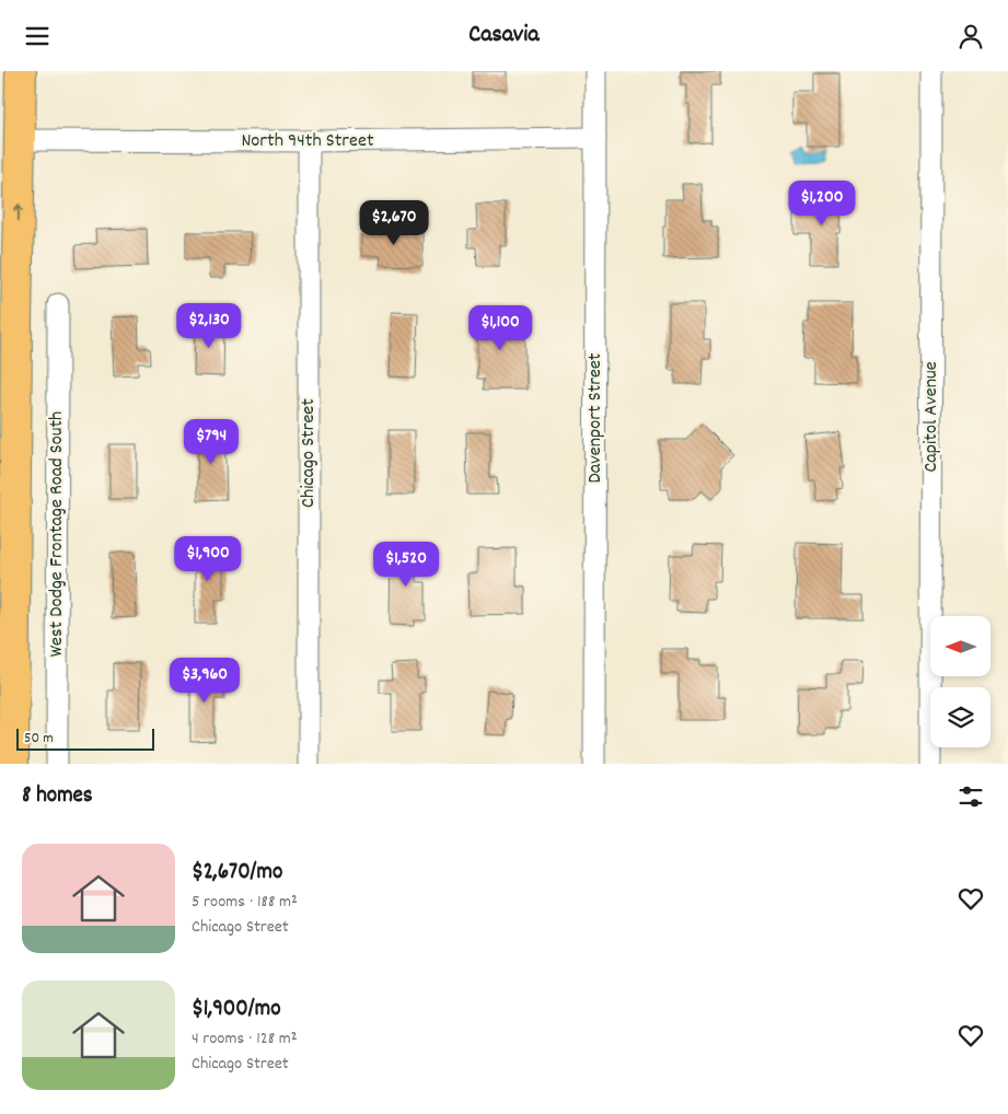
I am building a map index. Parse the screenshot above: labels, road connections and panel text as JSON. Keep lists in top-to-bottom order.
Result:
{
  "streets": {
    "street": [
      "North 94th Street",
      "Capitol Avenue",
      "Davenport Street",
      "Chicago Street",
      "West Dodge Frontage Road South"
    ]
  },
  "crossings": [
    ["North 94th Street", "Davenport Street"],
    ["North 94th Street", "Chicago Street"]
  ],
  "scale_bar": "50 m",
  "north": "left",
  "page": {
    "header": "Casavia",
    "price": [
      "$1,200",
      "$2,670",
      "$2,130",
      "$1,100",
      "$794",
      "$1,900",
      "$1,520",
      "$3,960"
    ],
    "scale": "50 m",
    "heading": "8 homes",
    "list": [
      {
        "name": "$2,670/mo",
        "note": "5 rooms · 188 m² · Chicago Street"
      },
      {
        "name": "$1,900/mo",
        "note": "4 rooms · 128 m² · Chicago Street"
      }
    ]
  }
}
